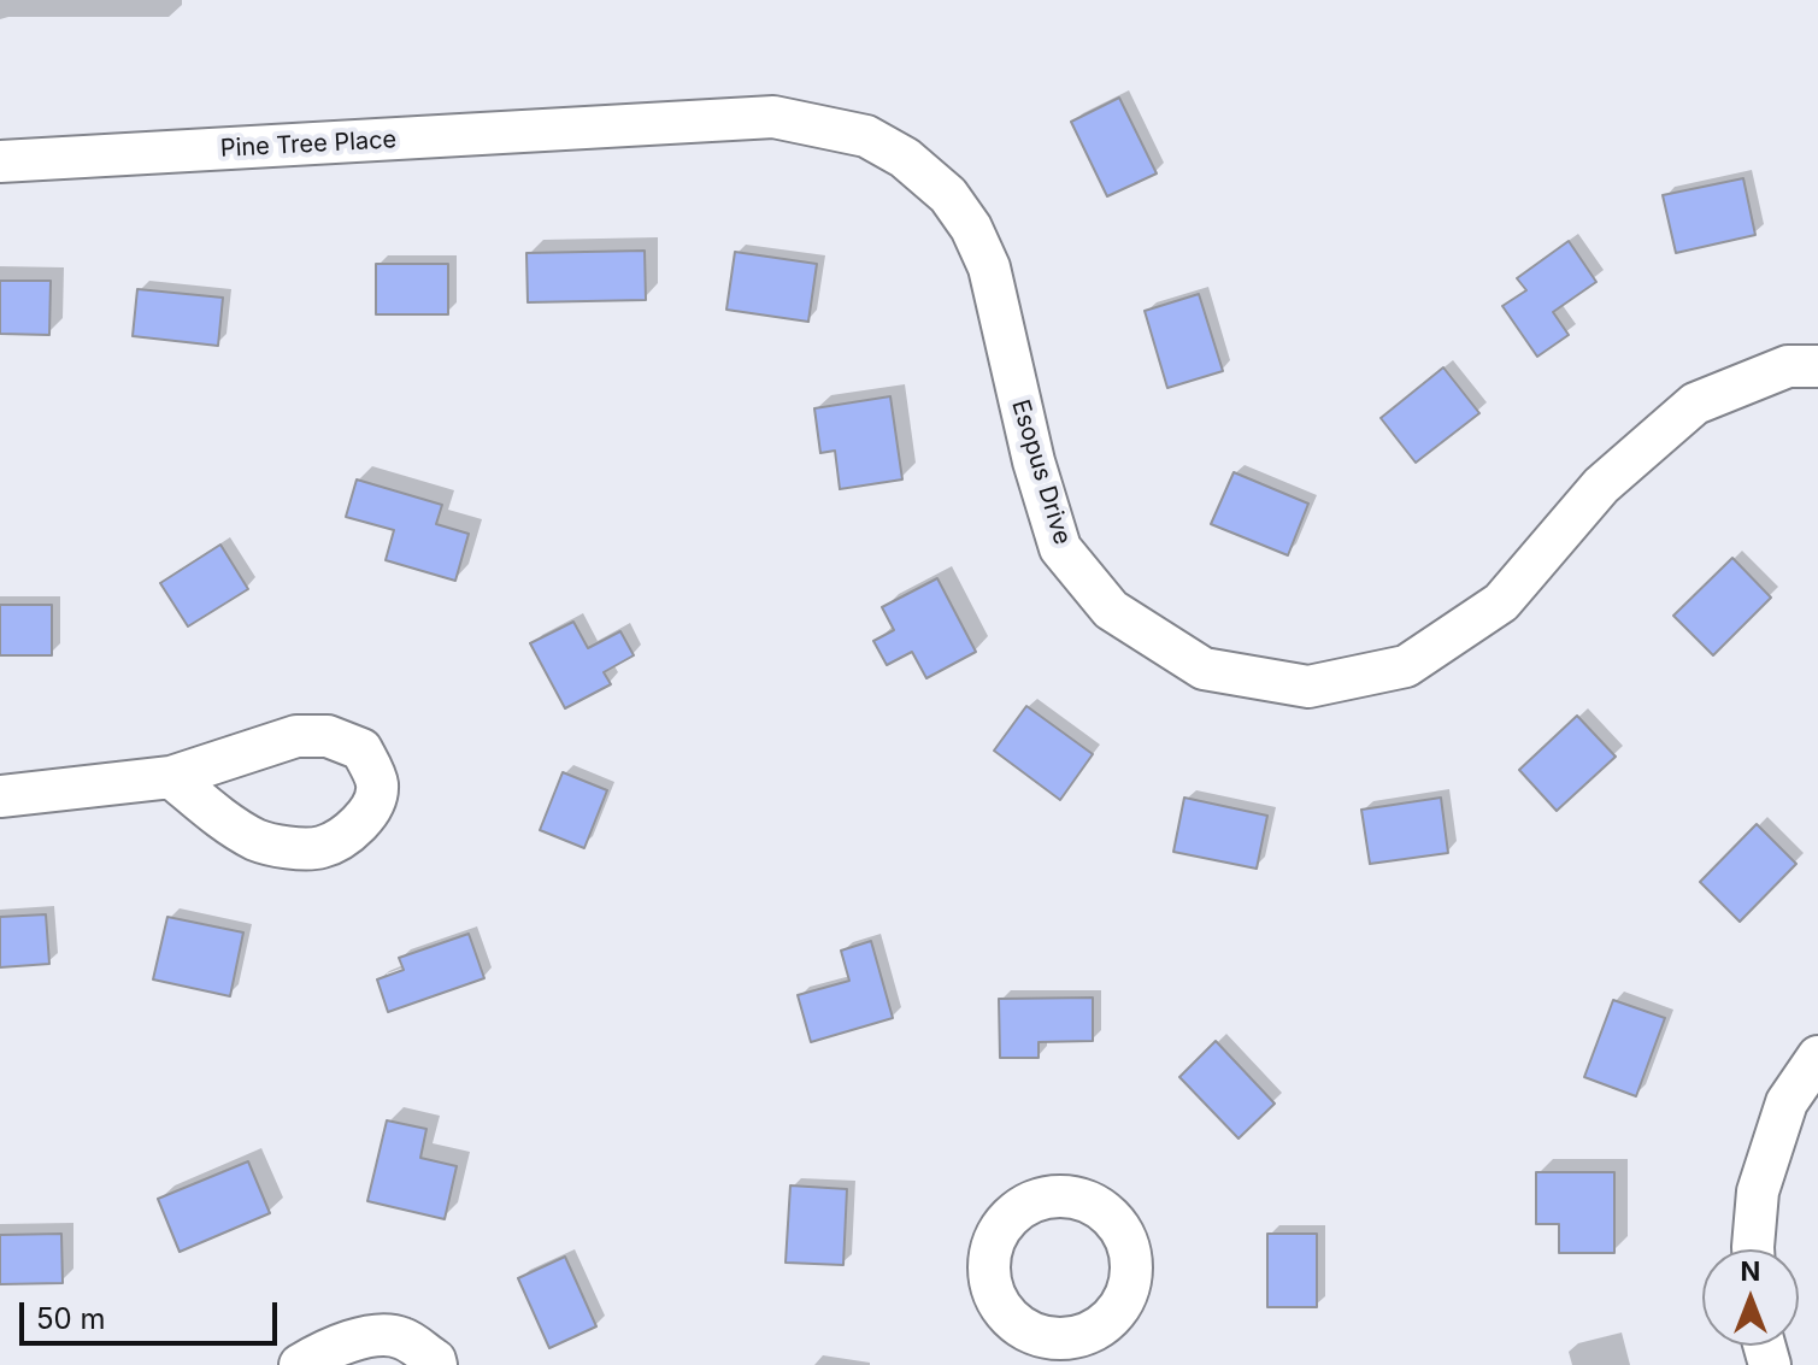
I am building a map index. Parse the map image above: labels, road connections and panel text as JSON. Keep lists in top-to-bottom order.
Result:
{
  "streets": {
    "street": ["Pine Tree Place", "Esopus Drive"]
  },
  "crossings": [
    ["Pine Tree Place", "Esopus Drive"]
  ],
  "scale_bar": "50 m",
  "north": "top"
}
